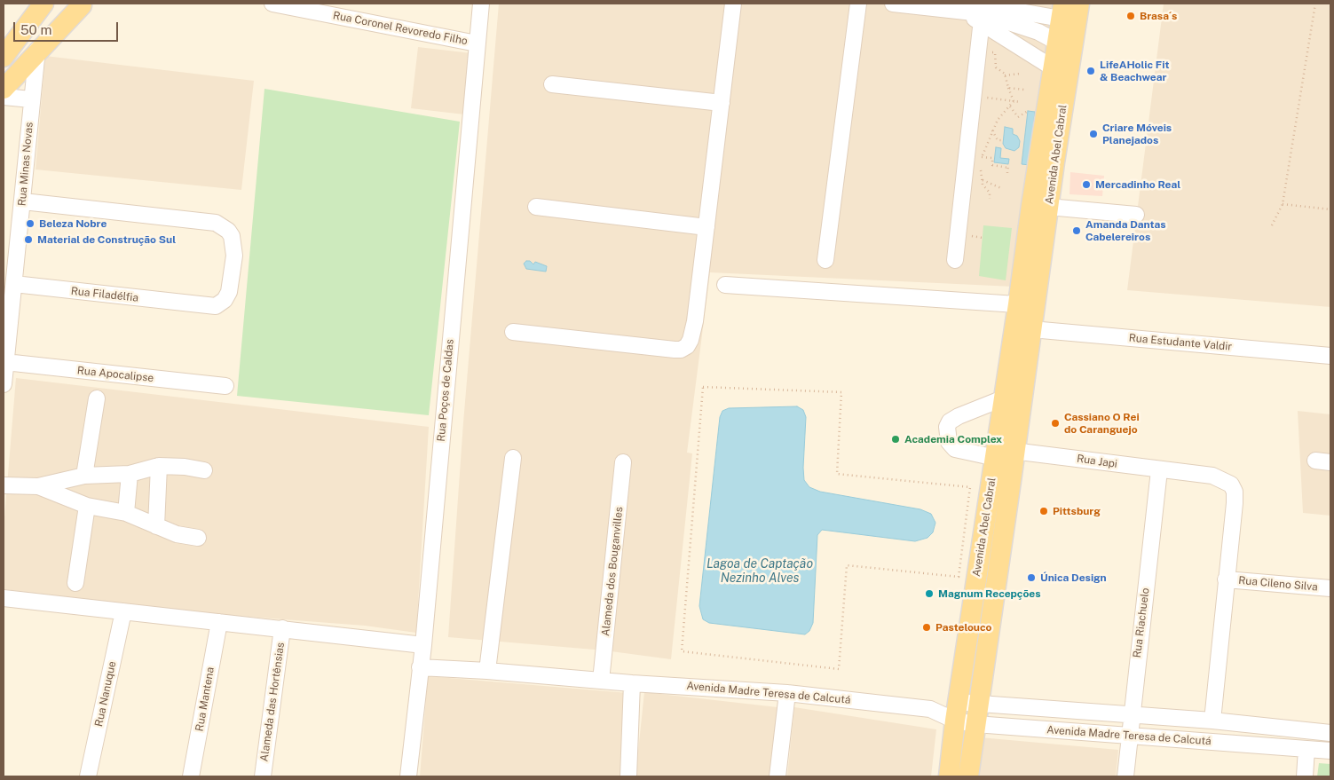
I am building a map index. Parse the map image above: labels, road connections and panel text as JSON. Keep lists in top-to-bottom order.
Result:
{
  "streets": {
    "main road": ["Avenida Abel Cabral"],
    "street": [
      "Rua Coronel Revoredo Filho",
      "Rua Minas Novas",
      "Rua Filadélfia",
      "Rua Estudante Valdir",
      "Rua Apocalipse",
      "Rua Poços de Caldas",
      "Rua Japi",
      "Alameda dos Bouganvilles",
      "Rua Cileno Silva",
      "Rua Riachuelo",
      "Avenida Madre Teresa de Calcutá",
      "Rua Nanuque",
      "Rua Mantena",
      "Alameda das Hortênsias"
    ]
  },
  "crossings": [
    ["Rua Coronel Revoredo Filho", "Rua Poços de Caldas"],
    ["Avenida Abel Cabral", "Rua Estudante Valdir"],
    ["Avenida Abel Cabral", "Rua Japi"],
    ["Avenida Abel Cabral", "Avenida Madre Teresa de Calcutá"],
    ["Rua Minas Novas", "Rua Filadélfia"],
    ["Rua Minas Novas", "Rua Apocalipse"],
    ["Rua Poços de Caldas", "Avenida Madre Teresa de Calcutá"],
    ["Rua Japi", "Rua Cileno Silva"],
    ["Rua Japi", "Rua Riachuelo"],
    ["Rua Japi", "Avenida Madre Teresa de Calcutá"],
    ["Alameda dos Bouganvilles", "Avenida Madre Teresa de Calcutá"],
    ["Rua Riachuelo", "Avenida Madre Teresa de Calcutá"]
  ],
  "water": ["Lagoa de Captação Nezinho Alves"],
  "places": [
    "Brasa´s",
    "LifeAHolic Fit & Beachwear",
    "Criare Móveis Planejados",
    "Mercadinho Real",
    "Beleza Nobre",
    "Amanda Dantas Cabelereiros",
    "Material de Construção Sul",
    "Cassiano O Rei do Caranguejo",
    "Academia Complex",
    "Pittsburg",
    "Única Design",
    "Magnum Recepções",
    "Pastelouco"
  ],
  "scale_bar": "50 m"
}
